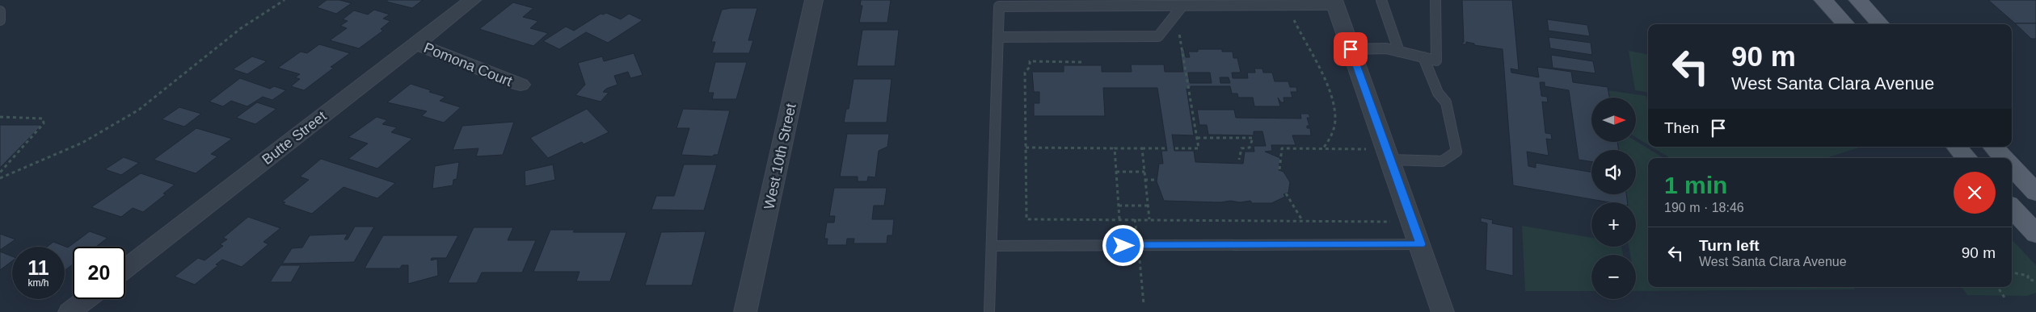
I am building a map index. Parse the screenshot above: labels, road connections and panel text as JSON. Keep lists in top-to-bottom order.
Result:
{
  "streets": {
    "street": ["Pomona Court", "Butte Street", "West 10th Street"]
  },
  "crossings": [
    ["Pomona Court", "Butte Street"]
  ],
  "north": "right",
  "page": {
    "turn": ["90 m", "West Santa Clara Avenue"],
    "map_buttons": ["+", "−"],
    "then": "Then",
    "heading": ["1 min", "190 m · 18:46"],
    "list": [
      {
        "name": "Turn left",
        "note": "West Santa Clara Avenue",
        "value": "90 m"
      }
    ],
    "speed": "11 km/h",
    "limit": "20"
  }
}
